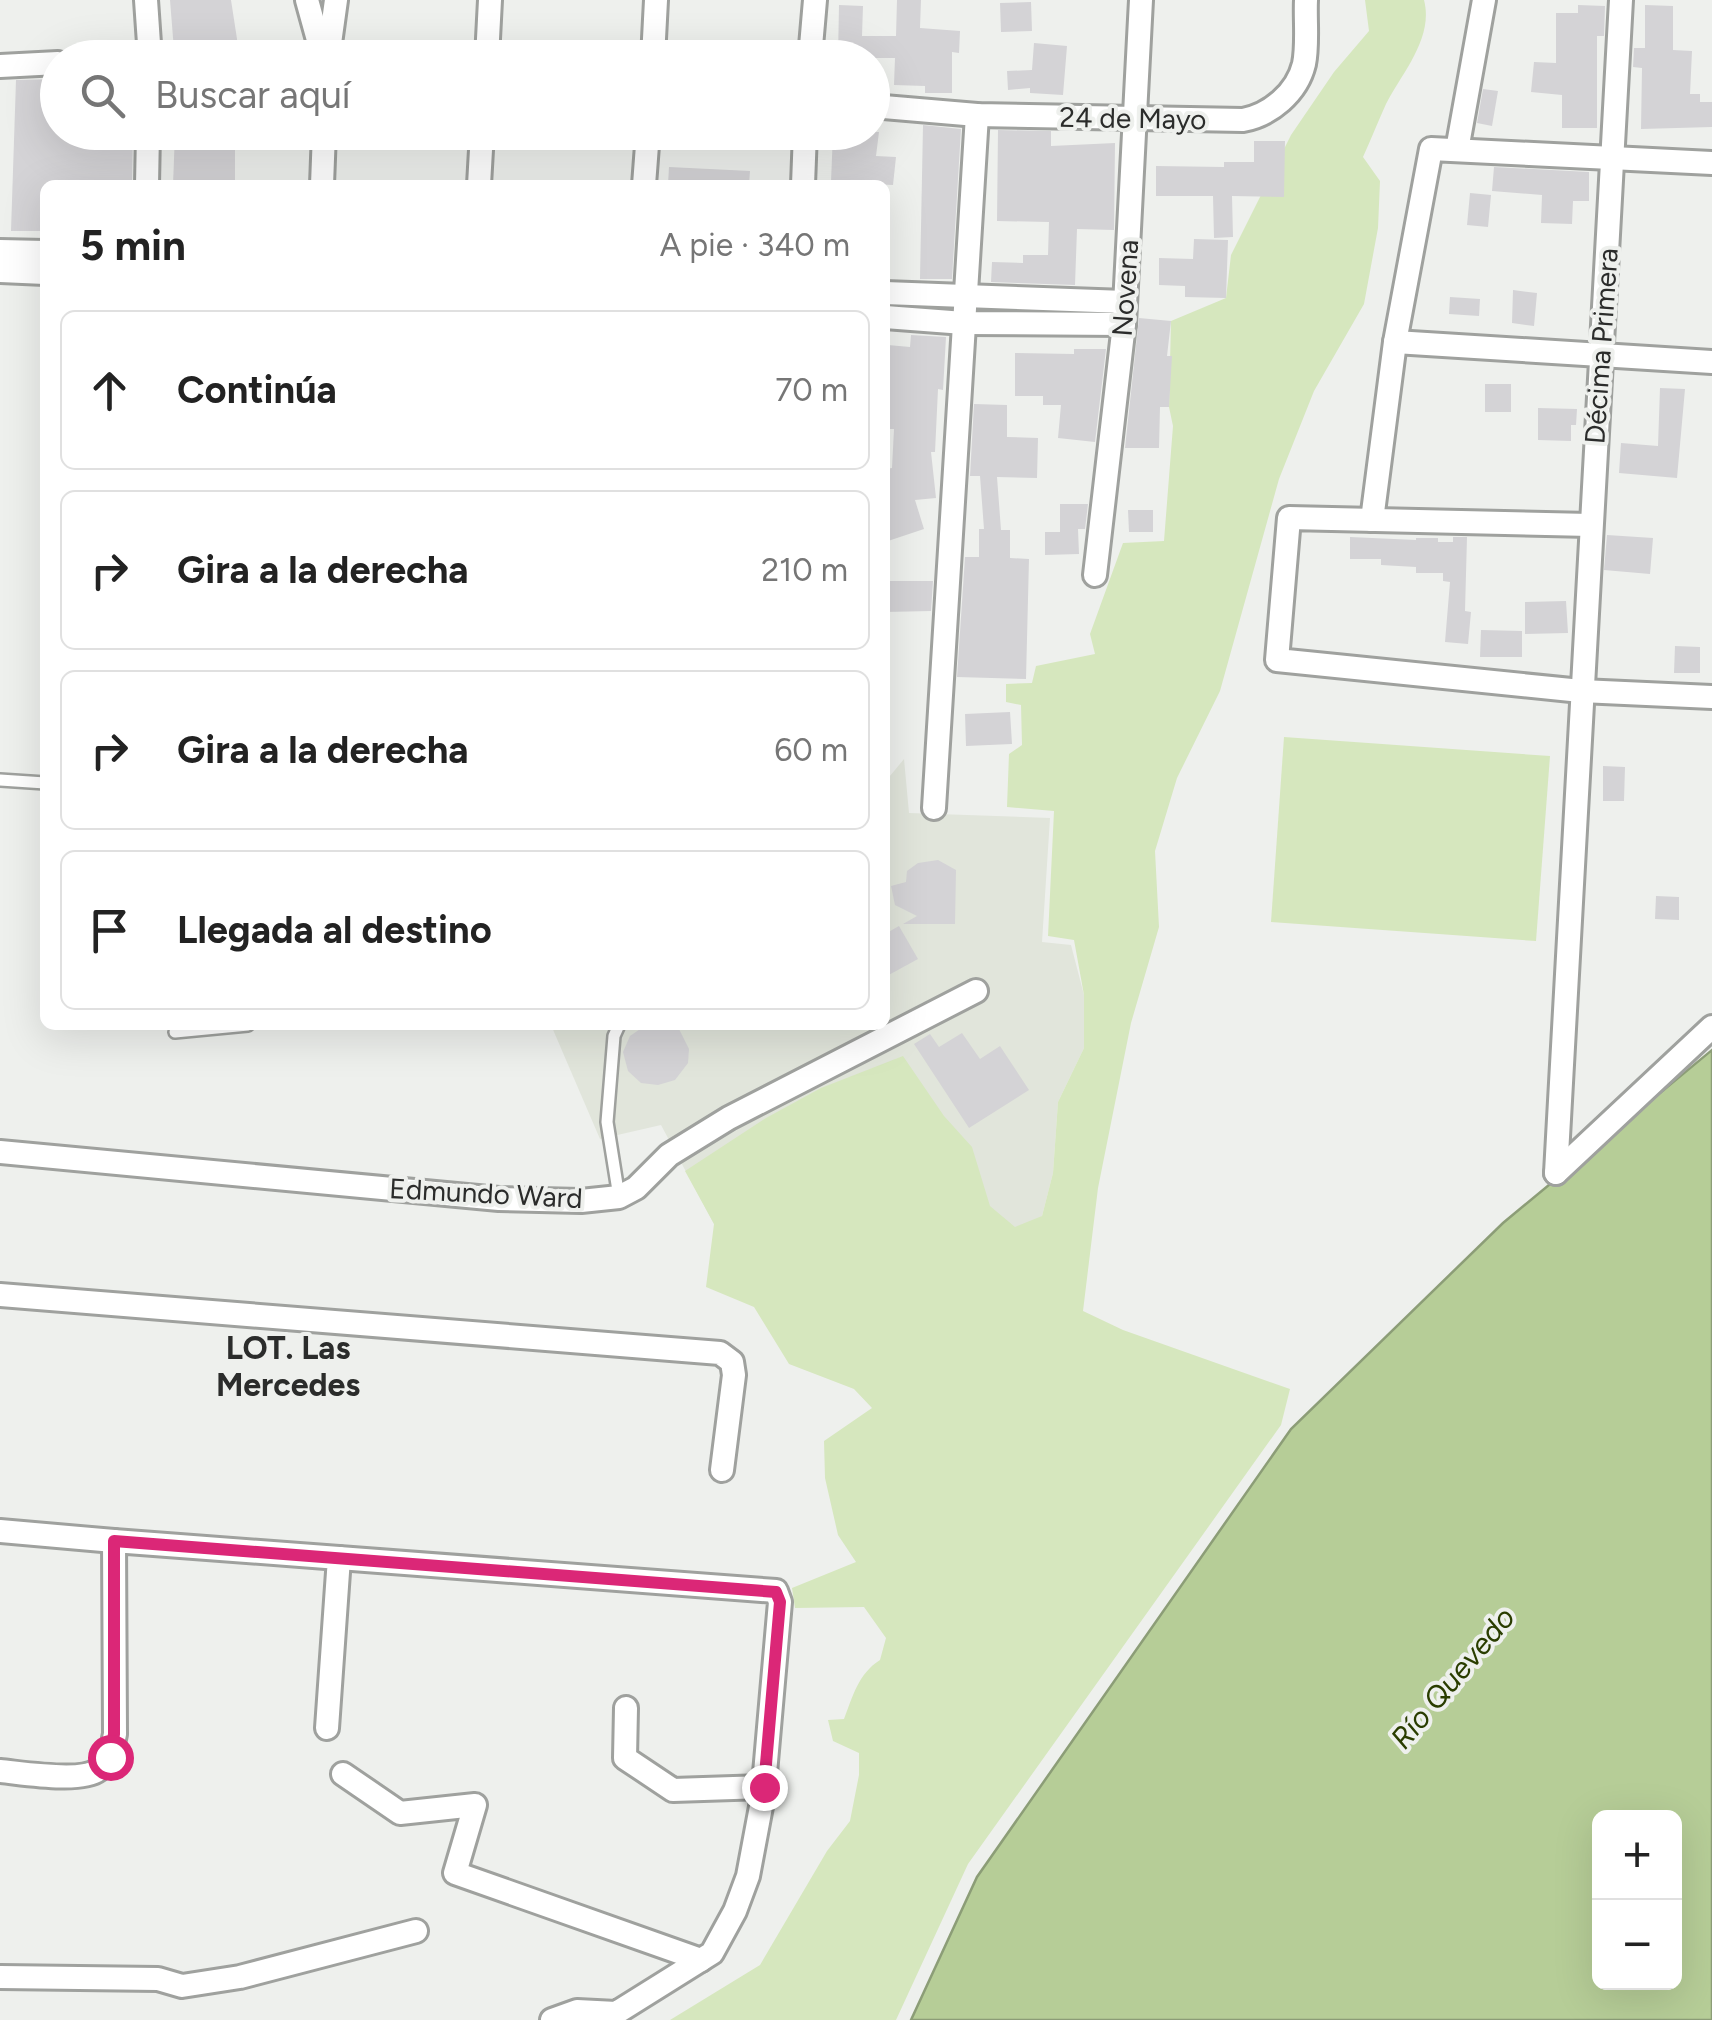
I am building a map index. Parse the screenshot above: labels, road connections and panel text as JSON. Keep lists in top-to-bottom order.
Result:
{
  "streets": {
    "street": [
      "24 de Mayo",
      "Novena",
      "Décima Primera",
      "Edmundo Ward"
    ]
  },
  "crossings": [
    ["24 de Mayo", "Novena"]
  ],
  "districts": ["LOT. Las Mercedes"],
  "water": ["Río Quevedo"],
  "page": {
    "search": "Buscar aquí",
    "heading": ["5 min", "A pie · 340 m"],
    "list": [
      ["Continúa", "70 m"],
      ["Gira a la derecha", "210 m"],
      ["Gira a la derecha", "60 m"],
      "Llegada al destino"
    ],
    "map_buttons": ["+", "−"]
  }
}
